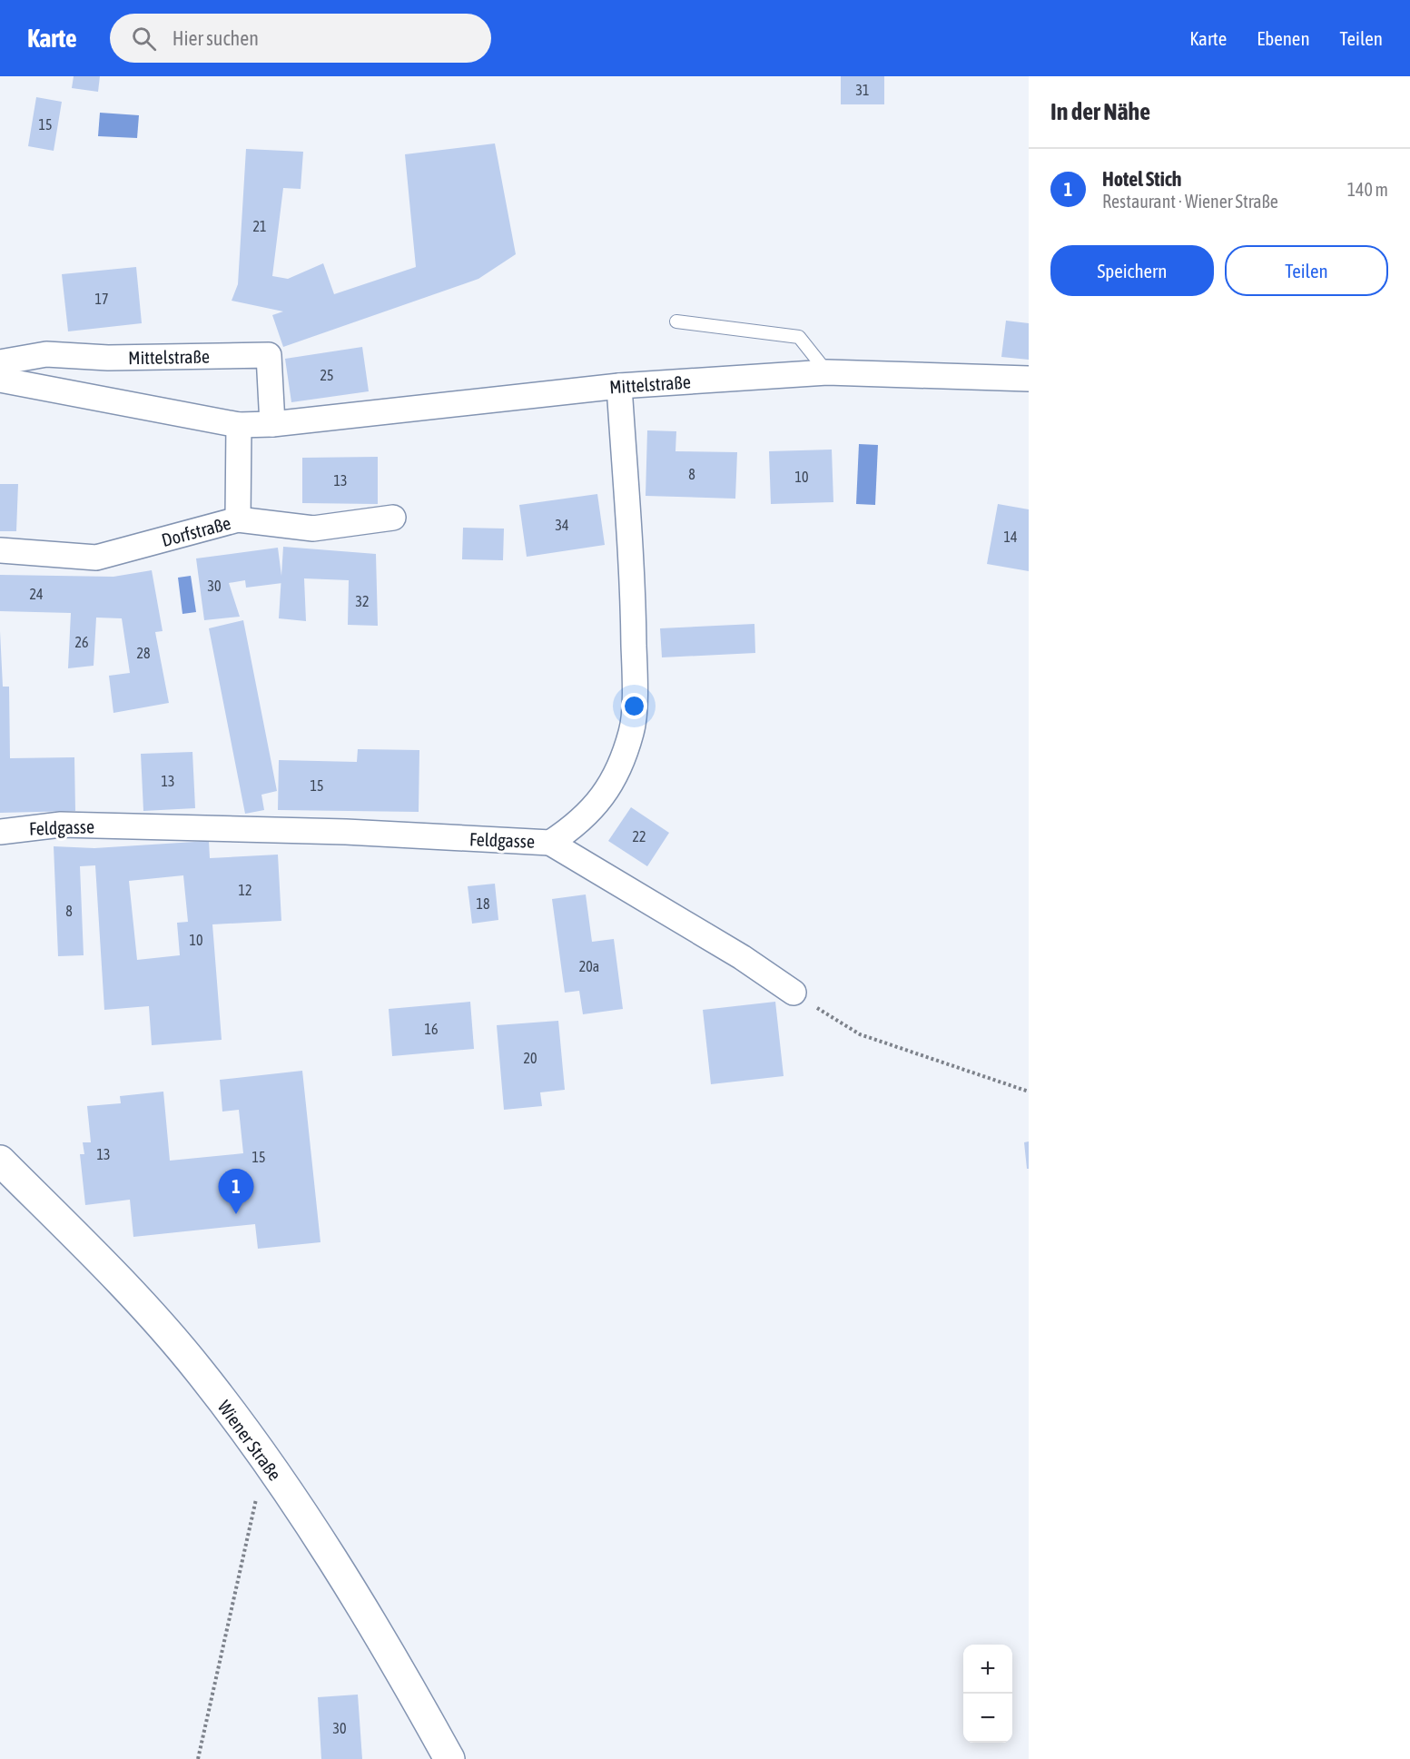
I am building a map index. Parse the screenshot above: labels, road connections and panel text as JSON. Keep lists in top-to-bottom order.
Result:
{
  "streets": {
    "street": [
      "Mittelstraße",
      "Dorfstraße",
      "Feldgasse",
      "Wiener Straße"
    ]
  },
  "crossings": [
    ["Mittelstraße", "Feldgasse"]
  ],
  "house_numbers": [
    "31",
    "15",
    "21",
    "17",
    "25",
    "8",
    "10",
    "13",
    "34",
    "14",
    "30",
    "24",
    "32",
    "26",
    "28",
    "13",
    "15",
    "22",
    "12",
    "18",
    "8",
    "10",
    "20a",
    "16",
    "20",
    "13",
    "15",
    "30"
  ],
  "page": {
    "header": "Karte",
    "search": "Hier suchen",
    "nav": ["Karte", "Ebenen", "Teilen"],
    "heading": "In der Nähe",
    "list": [
      {
        "mark": "1",
        "name": "Hotel Stich",
        "note": "Restaurant · Wiener Straße",
        "value": "140 m"
      }
    ],
    "buttons": ["Speichern", "Teilen"],
    "pins": "1",
    "map_buttons": ["+", "−"]
  }
}
